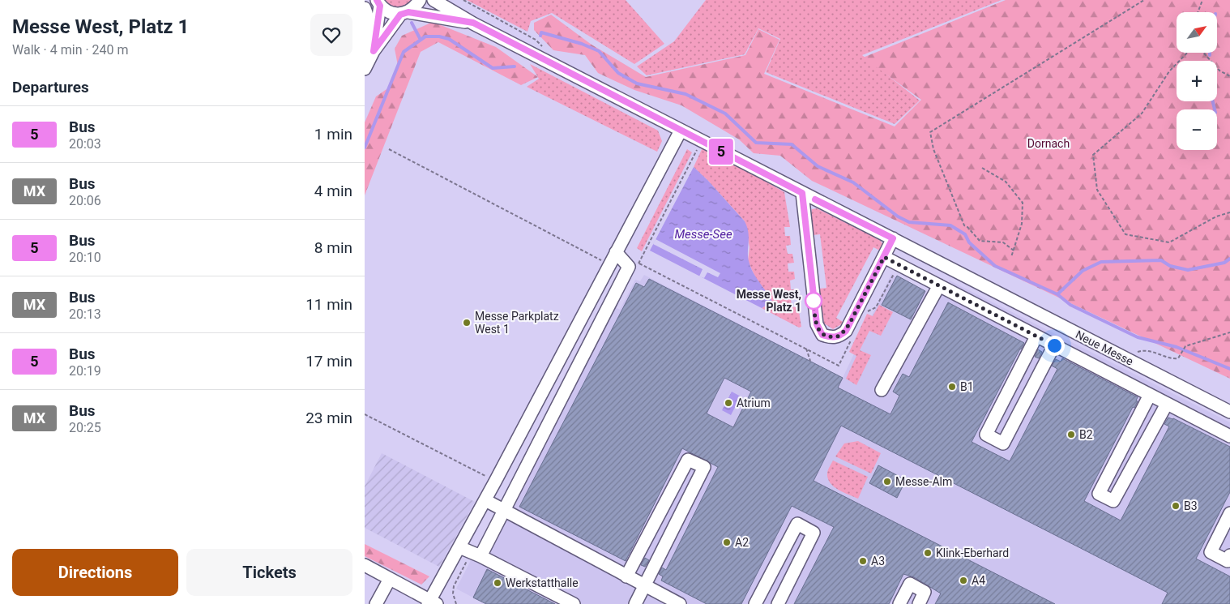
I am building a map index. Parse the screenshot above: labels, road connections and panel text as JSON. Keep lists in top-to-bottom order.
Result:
{
  "streets": {
    "street": ["Neue Messe"]
  },
  "water": ["Messe-See"],
  "parks": ["Dornach"],
  "places": [
    "Messe West, Platz 1",
    "Messe Parkplatz West 1",
    "B1",
    "Atrium",
    "B2",
    "Messe-Alm",
    "B3",
    "A2",
    "Klink-Eberhard",
    "A3",
    "A4",
    "Werkstatthalle"
  ],
  "lines": ["bus line 5"],
  "north": "top right",
  "page": {
    "heading": [
      ["Messe West, Platz 1", "Walk · 4 min · 240 m"],
      "Departures"
    ],
    "on_map": "5",
    "map_buttons": ["+", "−"],
    "list": [
      {
        "mark": "5",
        "name": "Bus",
        "note": "20:03",
        "value": "1 min"
      },
      {
        "mark": "MX",
        "name": "Bus",
        "note": "20:06",
        "value": "4 min"
      },
      {
        "mark": "5",
        "name": "Bus",
        "note": "20:10",
        "value": "8 min"
      },
      {
        "mark": "MX",
        "name": "Bus",
        "note": "20:13",
        "value": "11 min"
      },
      {
        "mark": "5",
        "name": "Bus",
        "note": "20:19",
        "value": "17 min"
      },
      {
        "mark": "MX",
        "name": "Bus",
        "note": "20:25",
        "value": "23 min"
      }
    ],
    "buttons": ["Directions", "Tickets"]
  }
}
